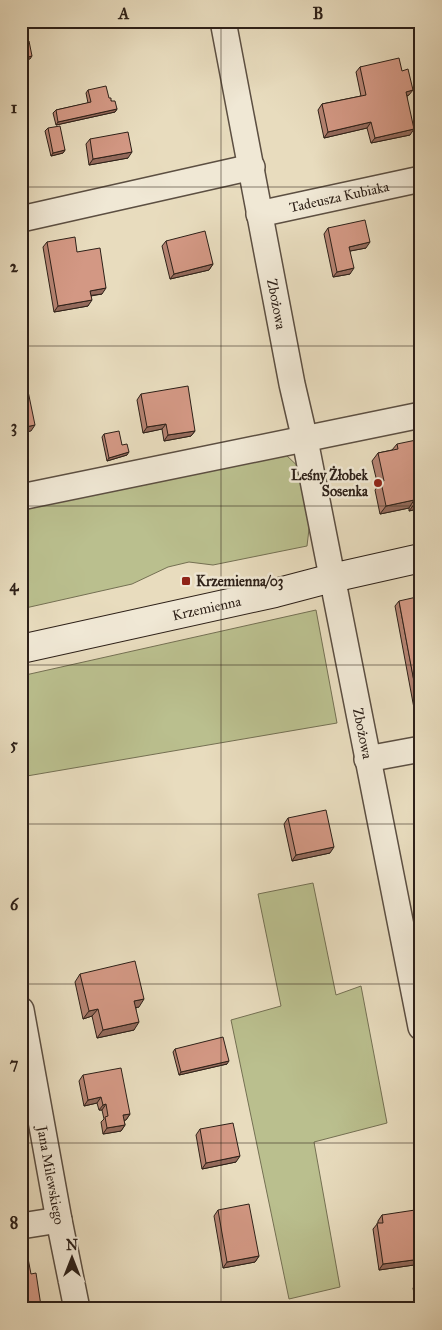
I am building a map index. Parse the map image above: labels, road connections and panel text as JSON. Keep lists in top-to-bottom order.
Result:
{
  "streets": {
    "main road": ["Krzemienna"],
    "street": ["Tadeusza Kubiaka", "Zbożowa", "Jana Milewskiego"]
  },
  "crossings": [
    ["Tadeusza Kubiaka", "Zbożowa"],
    ["Zbożowa", "Krzemienna"]
  ],
  "places": {
    "other": ["Leśny Żłobek Sosenka"],
    "transit": ["Krzemienna/03"]
  },
  "north": "top",
  "grid": {
    "columns": ["A", "B"],
    "rows": [
      "1",
      "2",
      "3",
      "4",
      "5",
      "6",
      "7",
      "8"
    ]
  }
}
